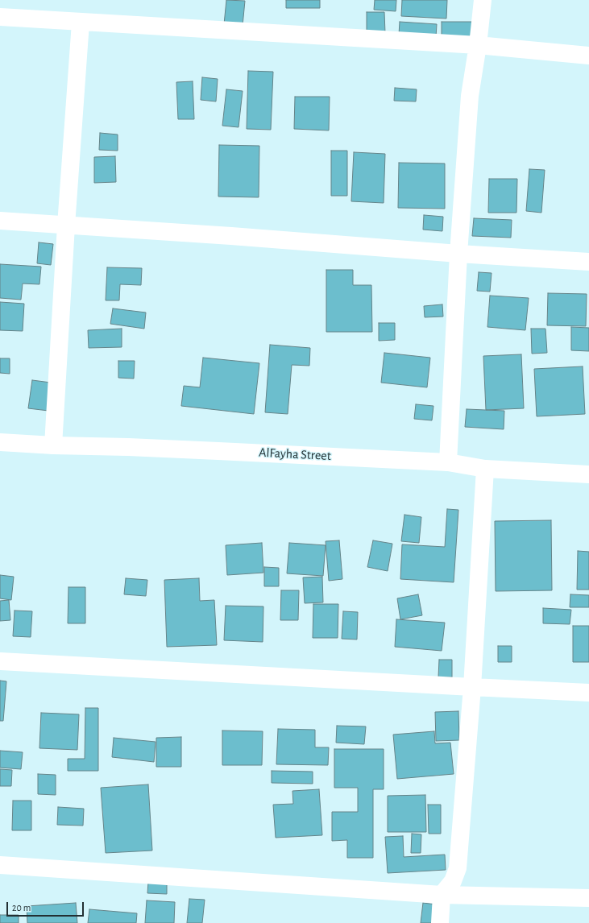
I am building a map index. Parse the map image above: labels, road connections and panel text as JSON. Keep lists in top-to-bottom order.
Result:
{
  "streets": {
    "street": ["AlFayha Street"]
  },
  "scale_bar": "20 m"
}
